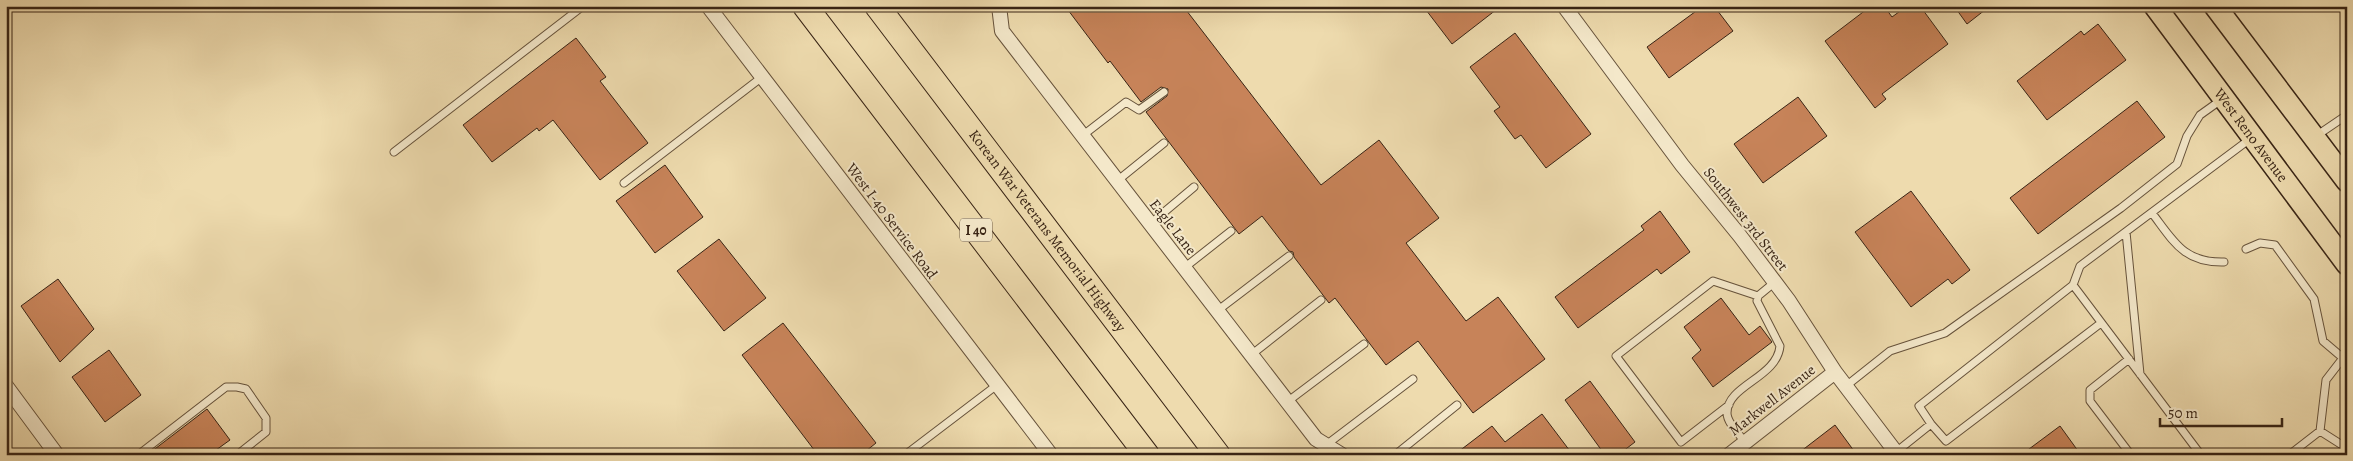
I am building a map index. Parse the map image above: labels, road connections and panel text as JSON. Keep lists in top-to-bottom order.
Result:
{
  "streets": {
    "highway": ["I 40", "Korean War Veterans Memorial Highway"],
    "main road": ["West Reno Avenue"],
    "street": [
      "Southwest 3rd Street",
      "West I-40 Service Road",
      "Eagle Lane",
      "Markwell Avenue"
    ]
  },
  "crossings": [
    ["Southwest 3rd Street", "Markwell Avenue"]
  ],
  "scale_bar": "50 m"
}
